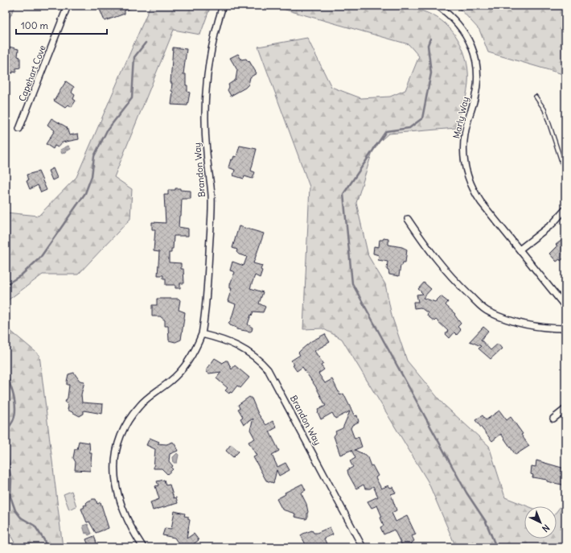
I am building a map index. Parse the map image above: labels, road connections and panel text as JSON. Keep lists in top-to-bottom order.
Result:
{
  "streets": {
    "street": ["Capehart Cove", "Marly Way", "Brandon Way"]
  },
  "scale_bar": "100 m",
  "north": "bottom right"
}
